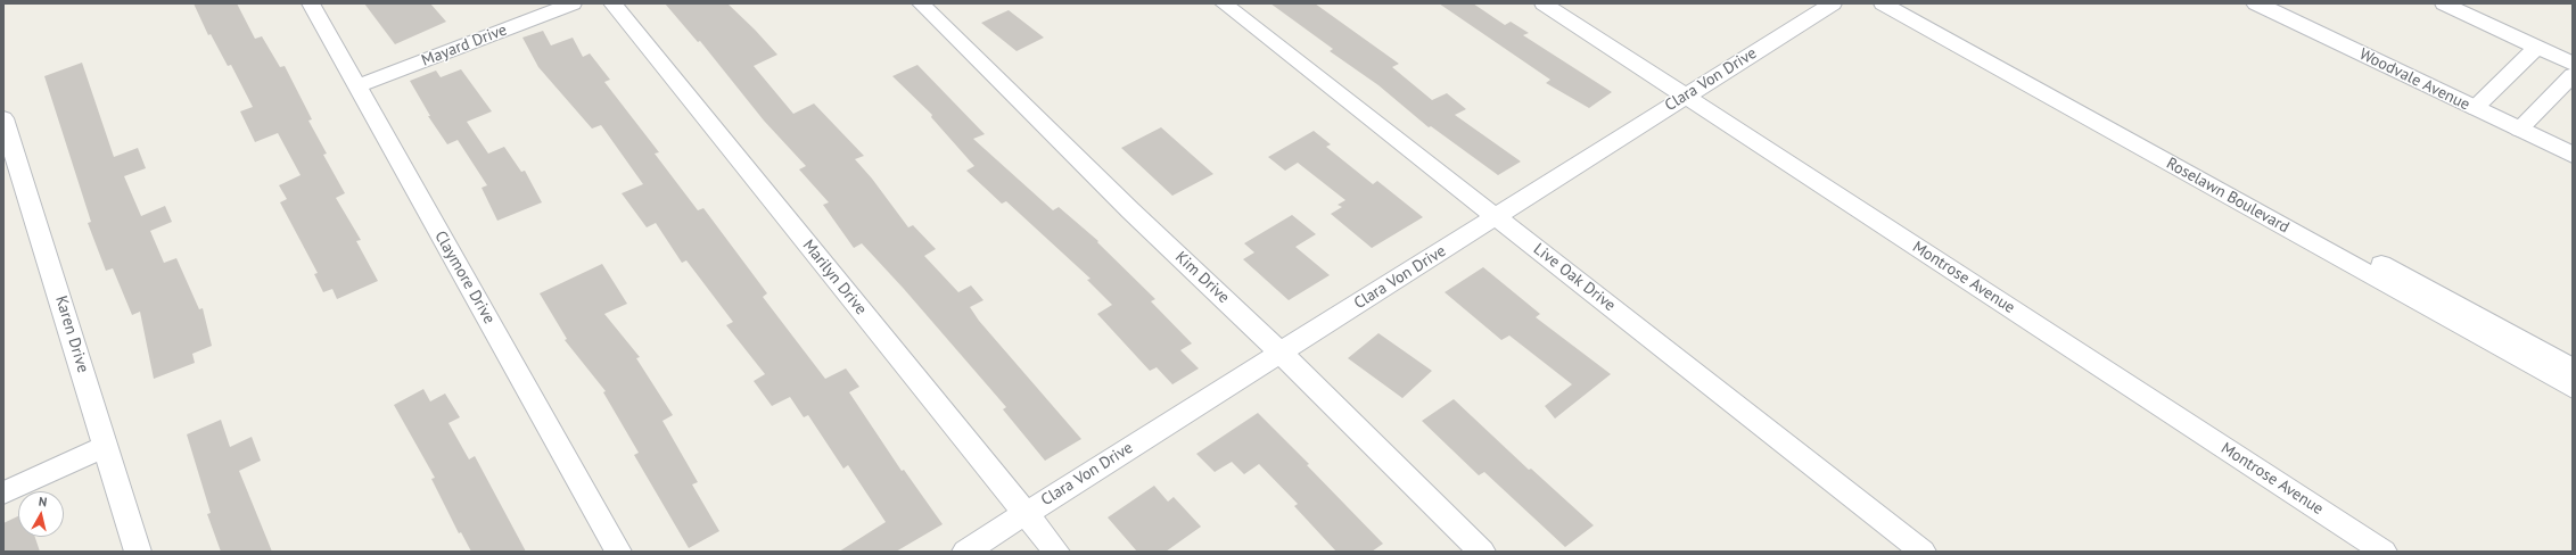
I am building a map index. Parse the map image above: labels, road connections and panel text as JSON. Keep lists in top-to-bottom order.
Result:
{
  "streets": {
    "street": [
      "Mayard Drive",
      "Clara Von Drive",
      "Woodvale Avenue",
      "Roselawn Boulevard",
      "Claymore Drive",
      "Marilyn Drive",
      "Kim Drive",
      "Live Oak Drive",
      "Montrose Avenue",
      "Karen Drive"
    ]
  },
  "crossings": [
    ["Mayard Drive", "Claymore Drive"],
    ["Clara Von Drive", "Marilyn Drive"],
    ["Clara Von Drive", "Kim Drive"],
    ["Clara Von Drive", "Live Oak Drive"],
    ["Clara Von Drive", "Montrose Avenue"]
  ],
  "north": "top"
}
